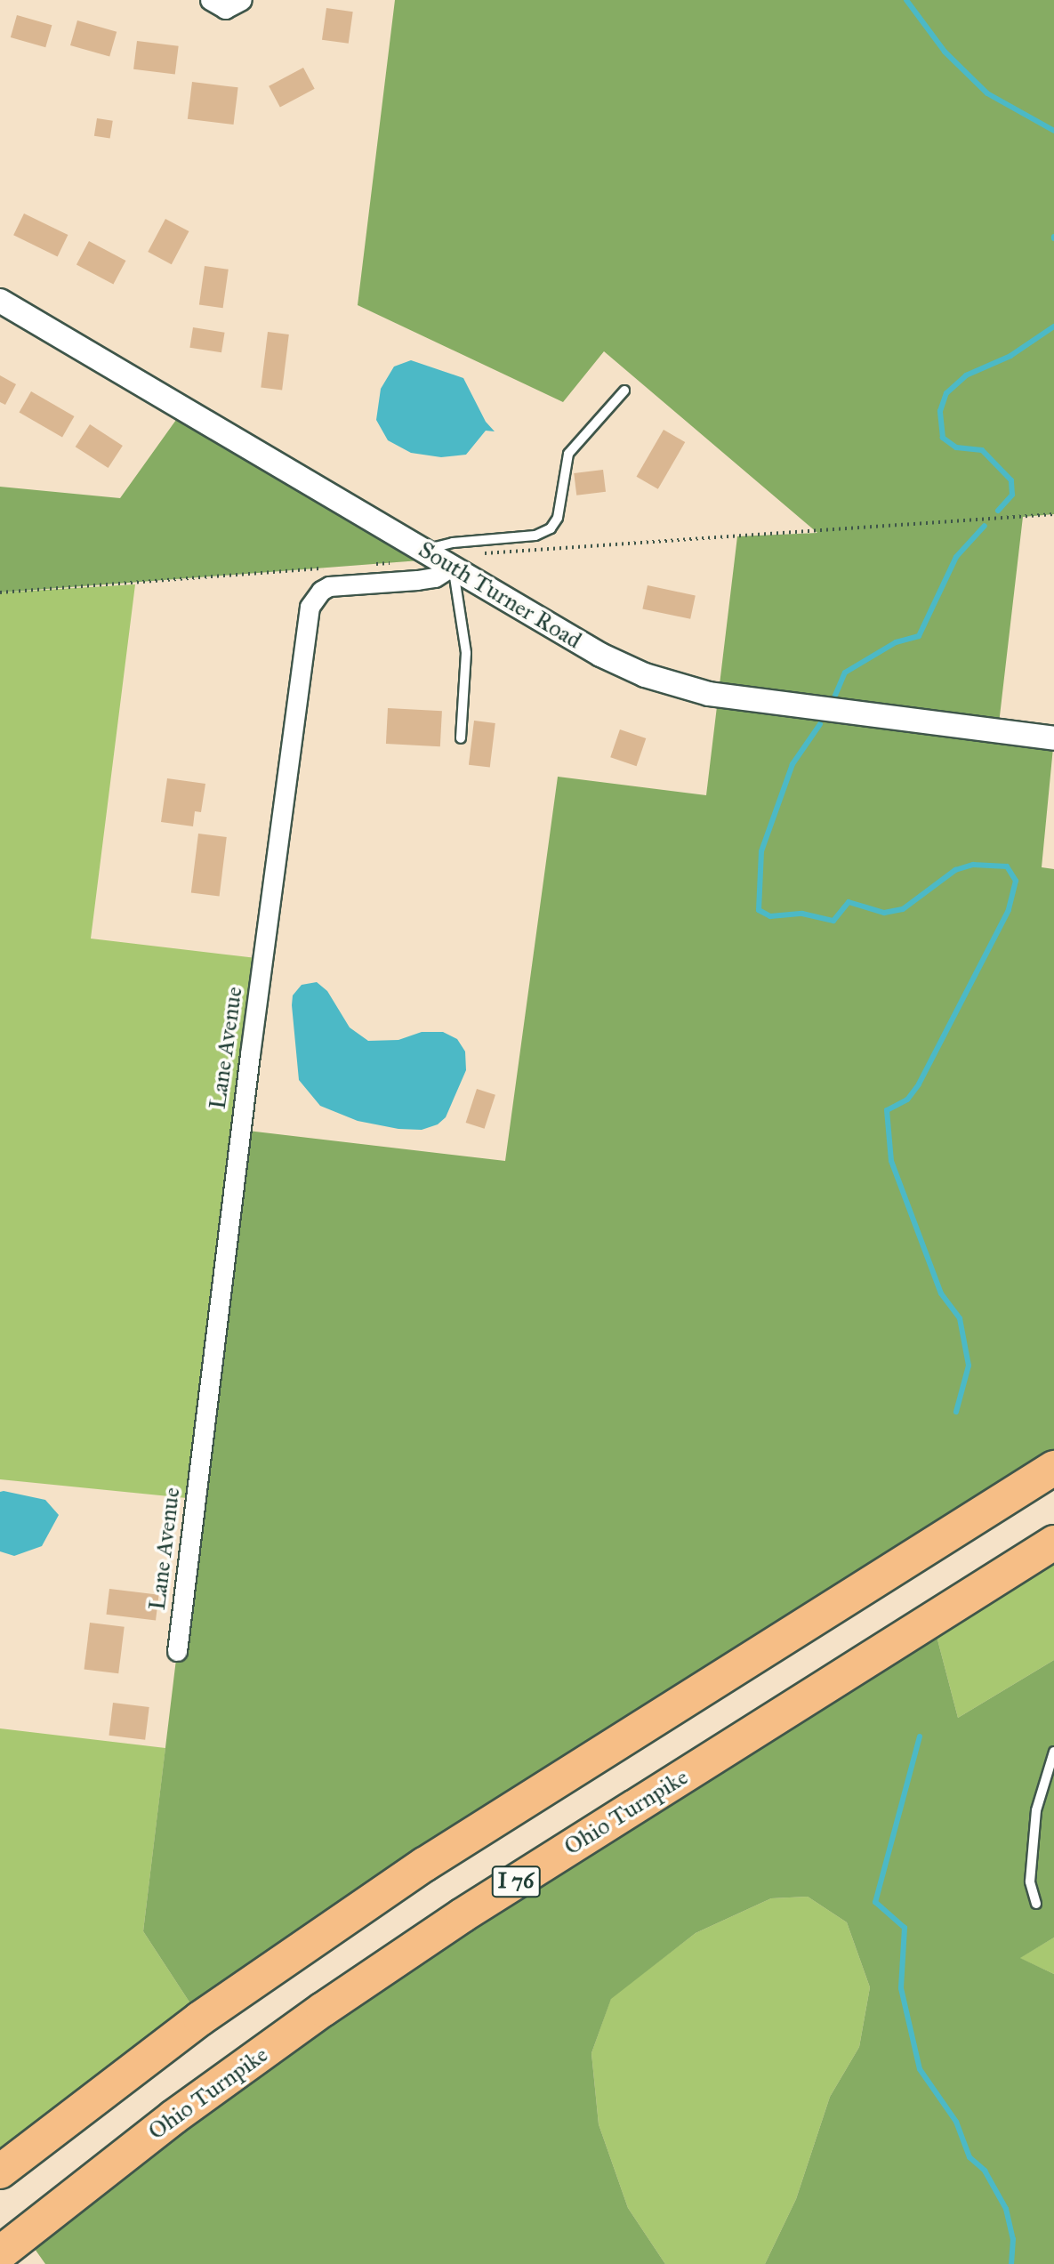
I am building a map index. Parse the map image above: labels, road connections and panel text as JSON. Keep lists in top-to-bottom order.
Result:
{
  "streets": {
    "highway": ["Ohio Turnpike", "I 76"],
    "street": ["South Turner Road", "Lane Avenue"]
  },
  "crossings": [
    ["South Turner Road", "Lane Avenue"]
  ]
}
